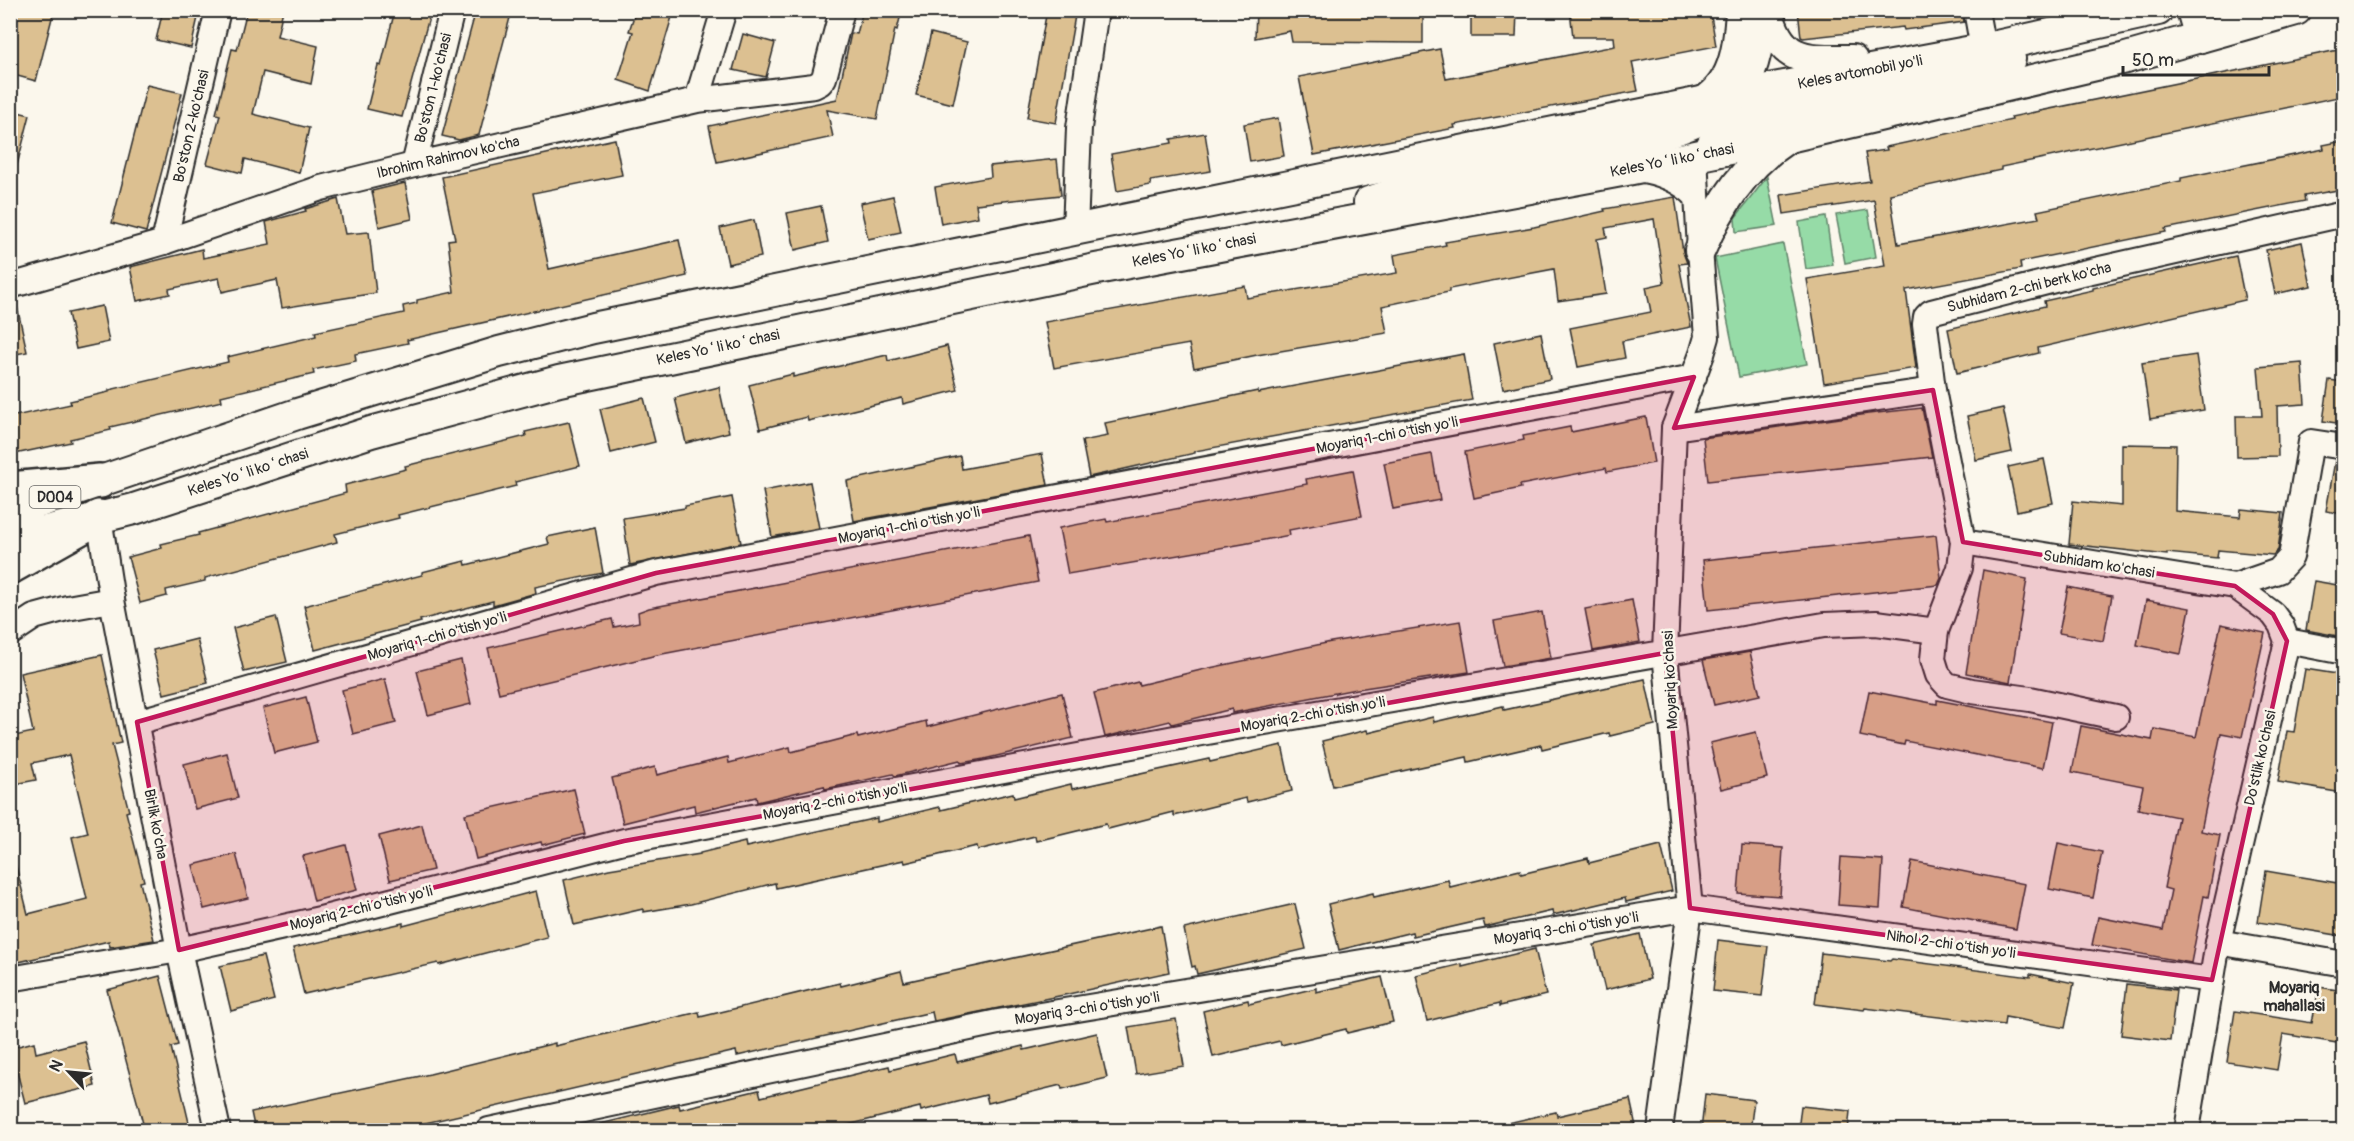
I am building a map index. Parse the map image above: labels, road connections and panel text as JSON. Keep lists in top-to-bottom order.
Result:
{
  "streets": {
    "main road": ["Keles avtomobil yo'li", "Keles Yoʻli koʻchasi", "D004"],
    "street": [
      "Bo'ston 1-ko'chasi",
      "Bo'ston 2-ko'chasi",
      "Ibrohim Rahimov ko'cha",
      "Subhidam 2-chi berk ko'cha",
      "Moyariq 1-chi o'tish yo'li",
      "Subhidam ko'chasi",
      "Moyariq ko'chasi",
      "Moyariq 2-chi o'tish yo'li",
      "Do'stlik ko'chasi",
      "Birlik ko'cha",
      "Moyariq 3-chi o'tish yo'li",
      "Nihol 2-chi o'tish yo'li"
    ]
  },
  "crossings": [
    ["Bo'ston 1-ko'chasi", "Ibrohim Rahimov ko'cha"],
    ["Bo'ston 2-ko'chasi", "Ibrohim Rahimov ko'cha"],
    ["Keles Yoʻli koʻchasi", "D004"],
    ["Keles Yoʻli koʻchasi", "Moyariq ko'chasi"],
    ["Keles Yoʻli koʻchasi", "Birlik ko'cha"],
    ["Subhidam 2-chi berk ko'cha", "Subhidam ko'chasi"],
    ["Subhidam 2-chi berk ko'cha", "Moyariq 2-chi o'tish yo'li"],
    ["Moyariq 1-chi o'tish yo'li", "Moyariq ko'chasi"],
    ["Moyariq 1-chi o'tish yo'li", "Birlik ko'cha"],
    ["D004", "Birlik ko'cha"],
    ["Moyariq ko'chasi", "Moyariq 2-chi o'tish yo'li"],
    ["Moyariq ko'chasi", "Moyariq 3-chi o'tish yo'li"],
    ["Moyariq ko'chasi", "Nihol 2-chi o'tish yo'li"],
    ["Moyariq 2-chi o'tish yo'li", "Birlik ko'cha"],
    ["Do'stlik ko'chasi", "Nihol 2-chi o'tish yo'li"],
    ["Moyariq 3-chi o'tish yo'li", "Nihol 2-chi o'tish yo'li"]
  ],
  "districts": ["Moyariq mahallasi"],
  "scale_bar": "50 m",
  "north": "top left"
}
